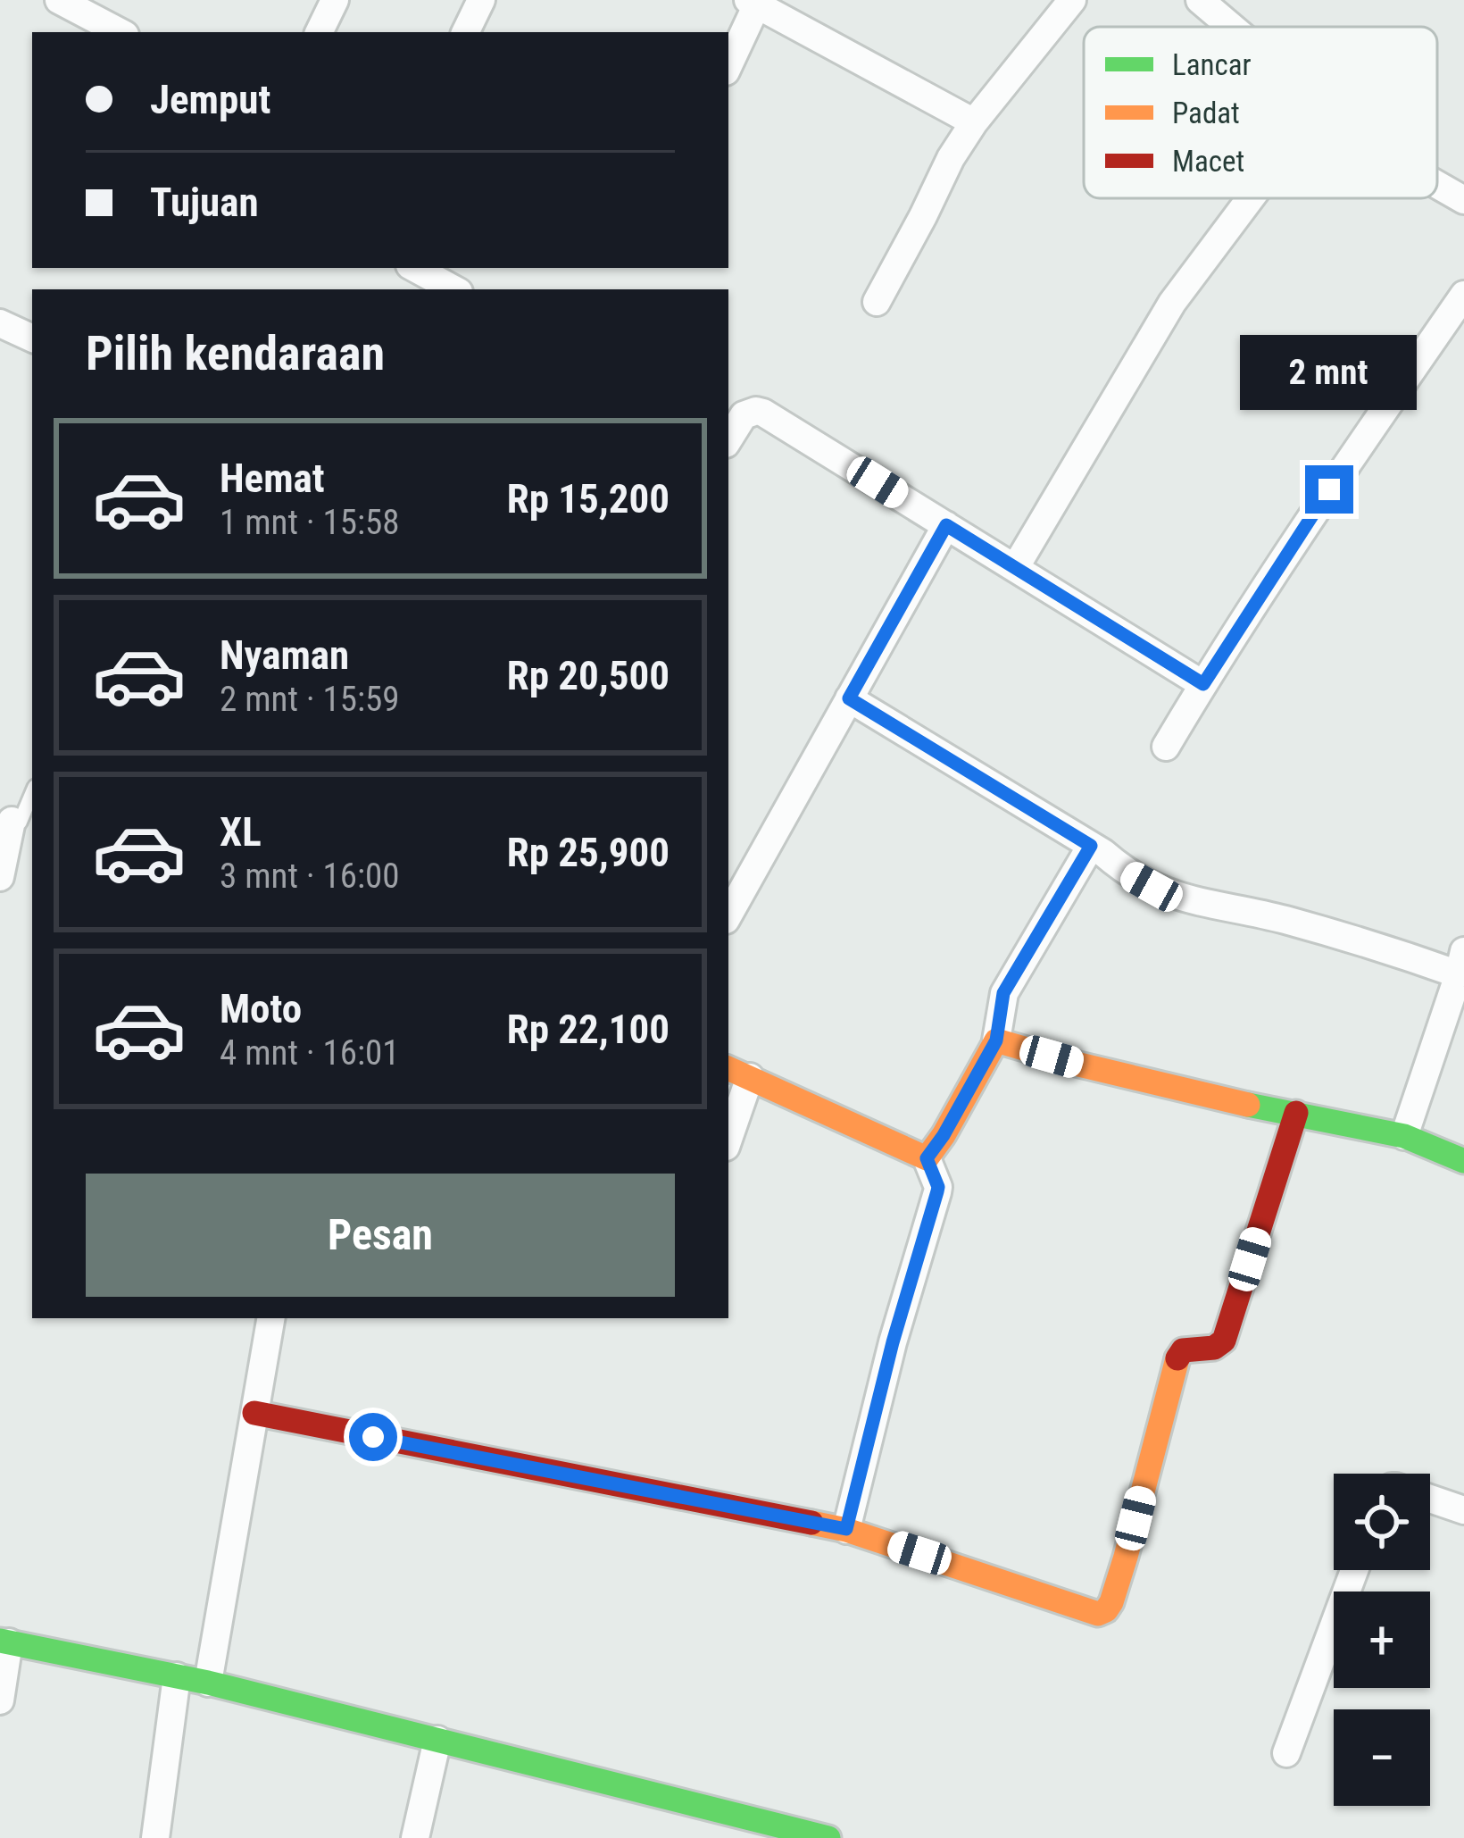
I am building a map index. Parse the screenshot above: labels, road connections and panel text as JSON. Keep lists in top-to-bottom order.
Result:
{
  "legend": ["Lancar", "Padat", "Macet"],
  "page": {
    "banner": ["Jemput", "Tujuan"],
    "heading": "Pilih kendaraan",
    "bubble": "2 mnt",
    "list": [
      {
        "name": "Hemat",
        "note": "1 mnt · 15:58",
        "value": "Rp 15,200"
      },
      {
        "name": "Nyaman",
        "note": "2 mnt · 15:59",
        "value": "Rp 20,500"
      },
      {
        "name": "XL",
        "note": "3 mnt · 16:00",
        "value": "Rp 25,900"
      },
      {
        "name": "Moto",
        "note": "4 mnt · 16:01",
        "value": "Rp 22,100"
      }
    ],
    "buttons": "Pesan",
    "map_buttons": ["+", "−"]
  }
}
